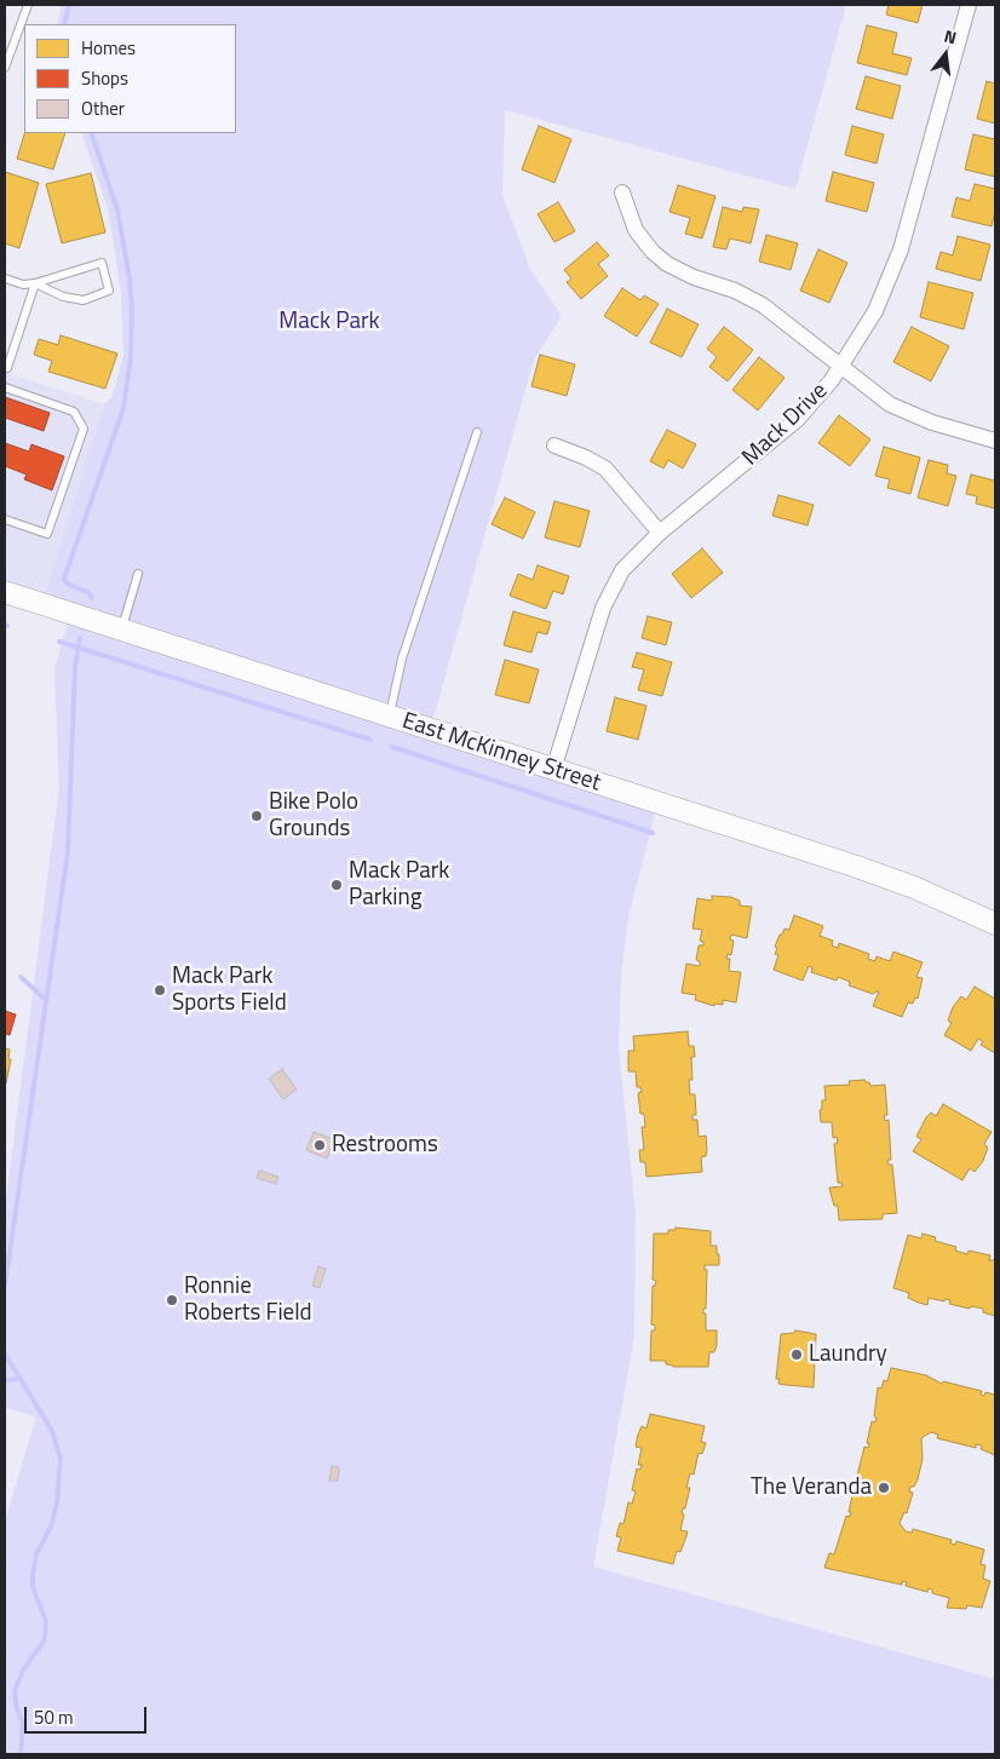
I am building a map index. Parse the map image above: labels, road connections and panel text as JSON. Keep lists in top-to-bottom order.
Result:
{
  "streets": {
    "main road": ["East McKinney Street"],
    "street": ["Mack Drive"]
  },
  "crossings": [
    ["Mack Drive", "East McKinney Street"]
  ],
  "parks": ["Mack Park"],
  "places": [
    "Bike Polo Grounds",
    "Mack Park Parking",
    "Mack Park Sports Field",
    "Restrooms",
    "Ronnie Roberts Field",
    "Laundry",
    "The Veranda"
  ],
  "legend": ["Homes", "Shops", "Other"],
  "scale_bar": "50 m",
  "north": "top"
}
